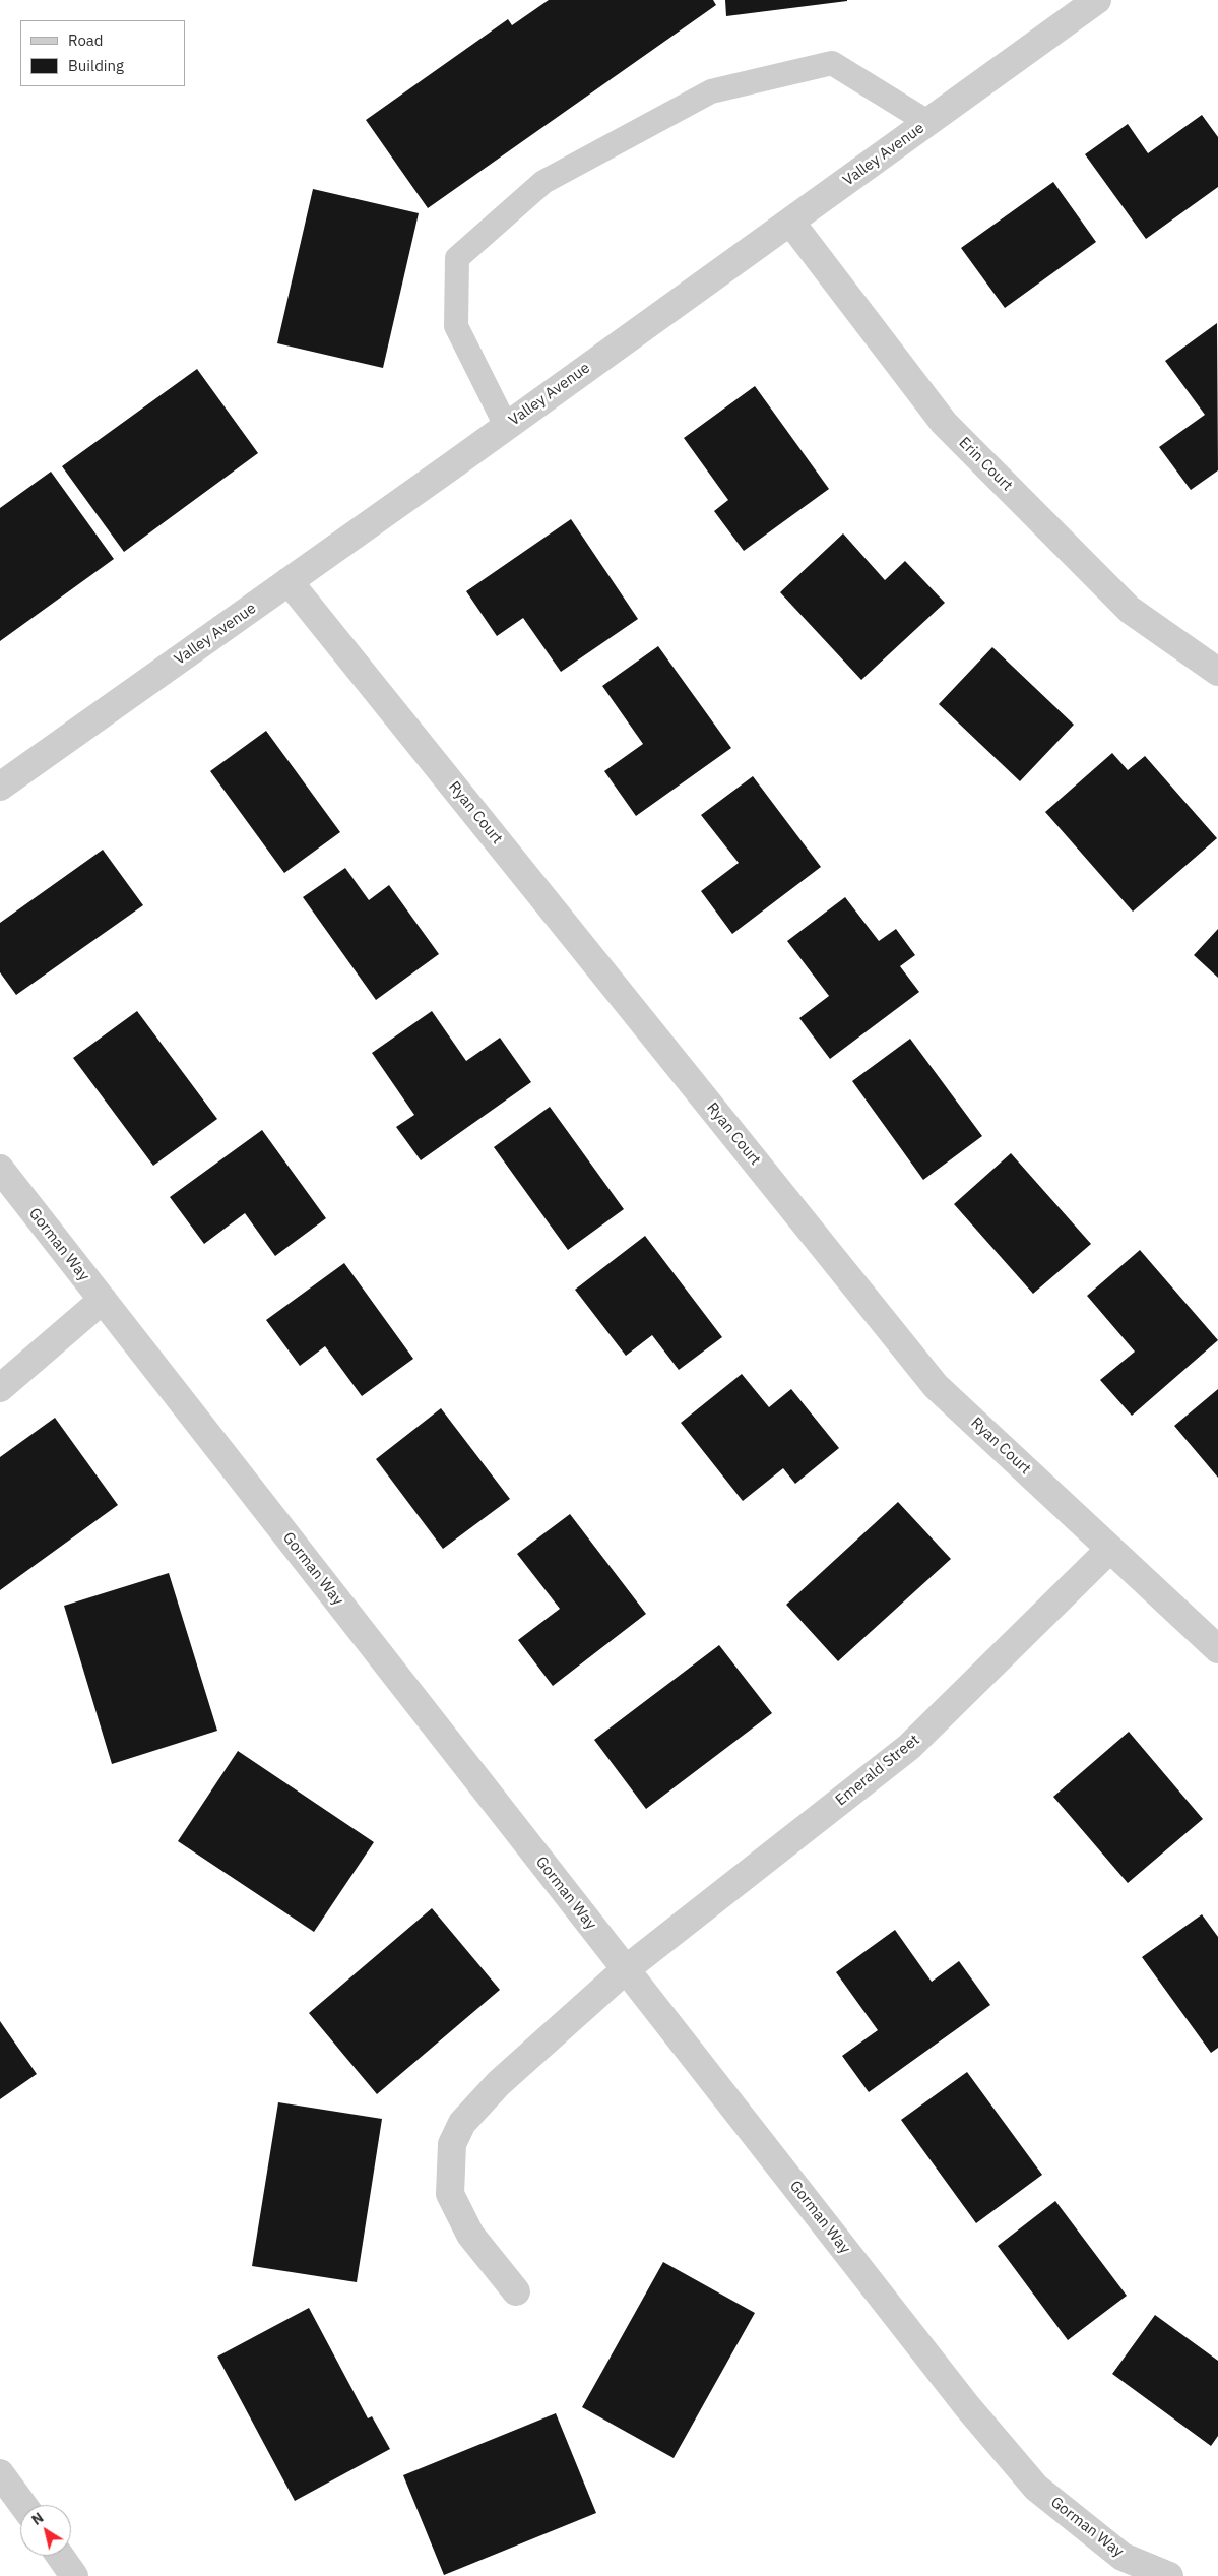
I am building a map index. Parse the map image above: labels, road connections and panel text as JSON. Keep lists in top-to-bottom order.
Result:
{
  "streets": {
    "street": [
      "Valley Avenue",
      "Erin Court",
      "Ryan Court",
      "Gorman Way",
      "Emerald Street"
    ]
  },
  "crossings": [
    ["Valley Avenue", "Erin Court"],
    ["Valley Avenue", "Ryan Court"],
    ["Ryan Court", "Emerald Street"],
    ["Gorman Way", "Emerald Street"]
  ],
  "legend": ["Road", "Building"],
  "north": "top left"
}
